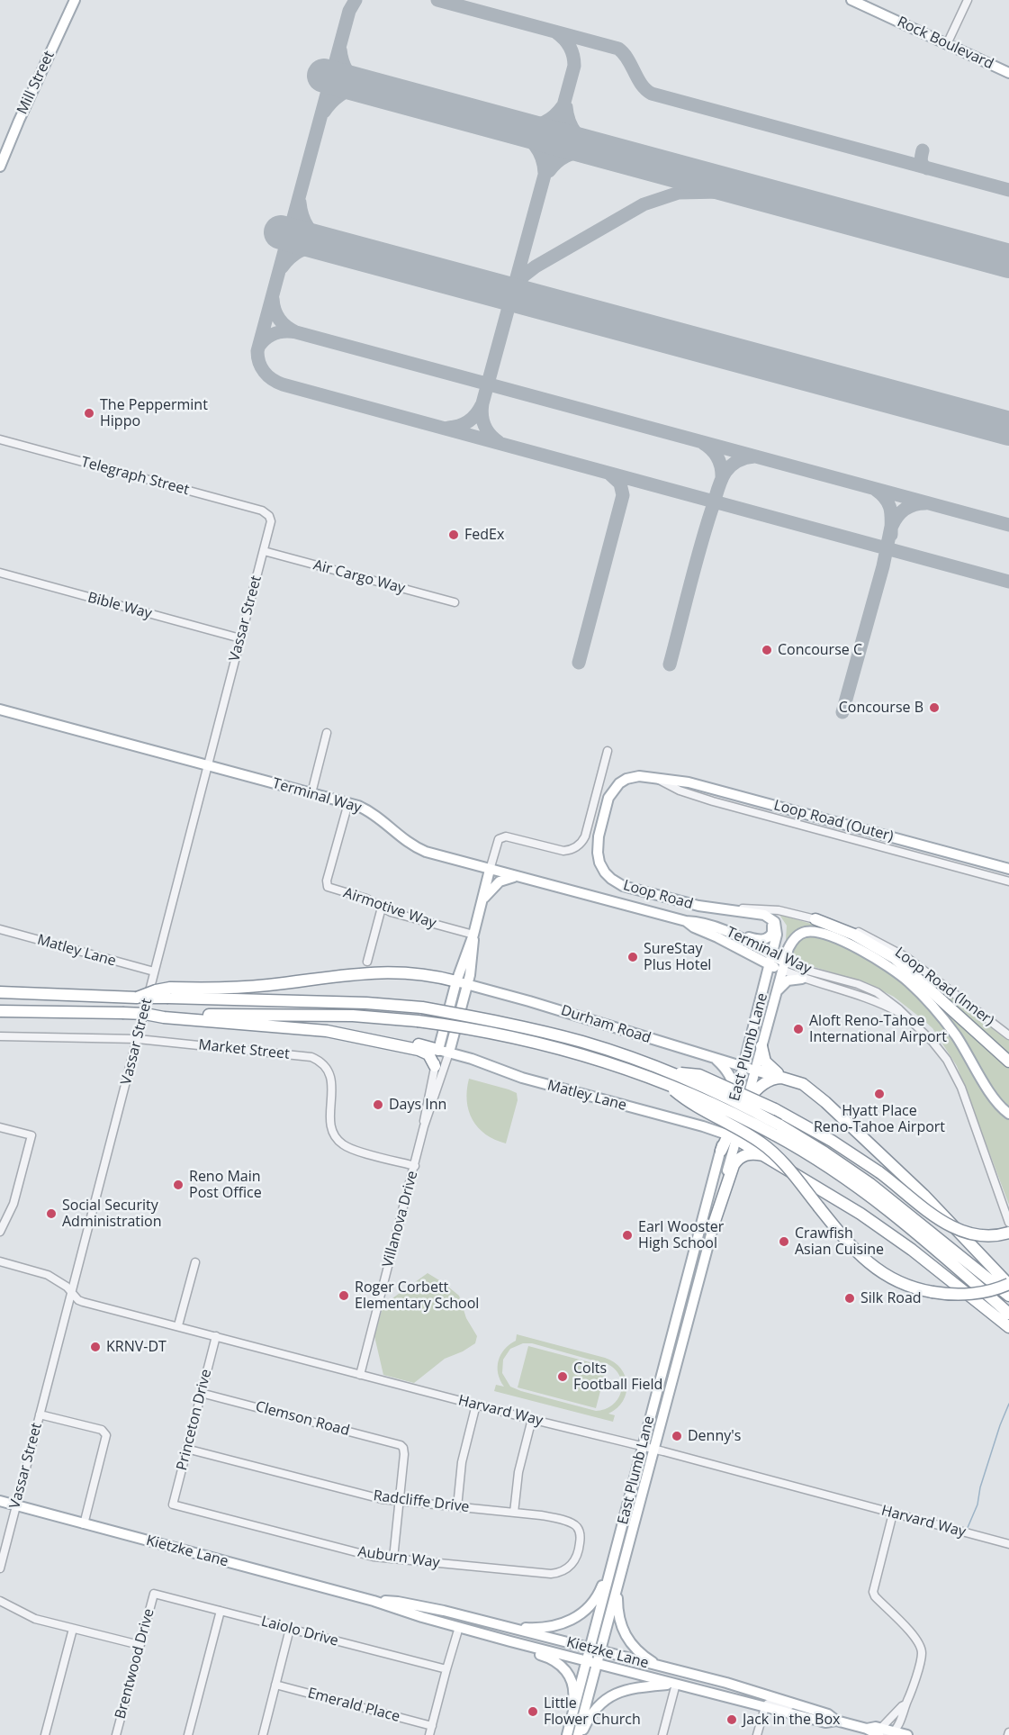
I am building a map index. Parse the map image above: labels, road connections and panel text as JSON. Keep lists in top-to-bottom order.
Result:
{
  "streets": {
    "main road": [
      "Rock Boulevard",
      "Mill Street",
      "Terminal Way",
      "Loop Road (Outer)",
      "Loop Road",
      "Matley Lane",
      "Durham Road",
      "East Plumb Lane",
      "Villanova Drive",
      "Kietzke Lane"
    ],
    "street": [
      "Telegraph Street",
      "Air Cargo Way",
      "Bible Way",
      "Vassar Street",
      "Airmotive Way",
      "Loop Road (Inner)",
      "Market Street",
      "Harvard Way",
      "Clemson Road",
      "Princeton Drive",
      "Radcliffe Drive",
      "Auburn Way",
      "Laiolo Drive",
      "Brentwood Drive",
      "Emerald Place"
    ]
  },
  "crossings": [
    ["Telegraph Street", "Vassar Street"],
    ["Air Cargo Way", "Vassar Street"],
    ["Bible Way", "Vassar Street"],
    ["Vassar Street", "Terminal Way"],
    ["Vassar Street", "Matley Lane"],
    ["Vassar Street", "Market Street"],
    ["Vassar Street", "Harvard Way"],
    ["Vassar Street", "Kietzke Lane"],
    ["Terminal Way", "Airmotive Way"],
    ["Terminal Way", "East Plumb Lane"],
    ["Terminal Way", "Villanova Drive"],
    ["Loop Road (Outer)", "Loop Road"],
    ["Loop Road", "Loop Road (Inner)"],
    ["Airmotive Way", "Villanova Drive"],
    ["Matley Lane", "East Plumb Lane"],
    ["Matley Lane", "Villanova Drive"],
    ["Durham Road", "East Plumb Lane"],
    ["Durham Road", "Villanova Drive"],
    ["East Plumb Lane", "Harvard Way"],
    ["East Plumb Lane", "Kietzke Lane"],
    ["Market Street", "Villanova Drive"],
    ["Villanova Drive", "Harvard Way"],
    ["Harvard Way", "Princeton Drive"],
    ["Clemson Road", "Princeton Drive"],
    ["Clemson Road", "Radcliffe Drive"],
    ["Princeton Drive", "Radcliffe Drive"],
    ["Princeton Drive", "Auburn Way"],
    ["Radcliffe Drive", "Auburn Way"],
    ["Laiolo Drive", "Brentwood Drive"]
  ],
  "places": [
    "The Peppermint Hippo",
    "FedEx",
    "Concourse C",
    "Concourse B",
    "SureStay Plus Hotel",
    "Aloft Reno-Tahoe International Airport",
    "Hyatt Place Reno-Tahoe Airport",
    "Days Inn",
    "Reno Main Post Office",
    "Social Security Administration",
    "Earl Wooster High School",
    "Crawfish Asian Cuisine",
    "Roger Corbett Elementary School",
    "Silk Road",
    "KRNV-DT",
    "Colts Football Field",
    "Denny's",
    "Little Flower Church",
    "Jack in the Box"
  ]
}
